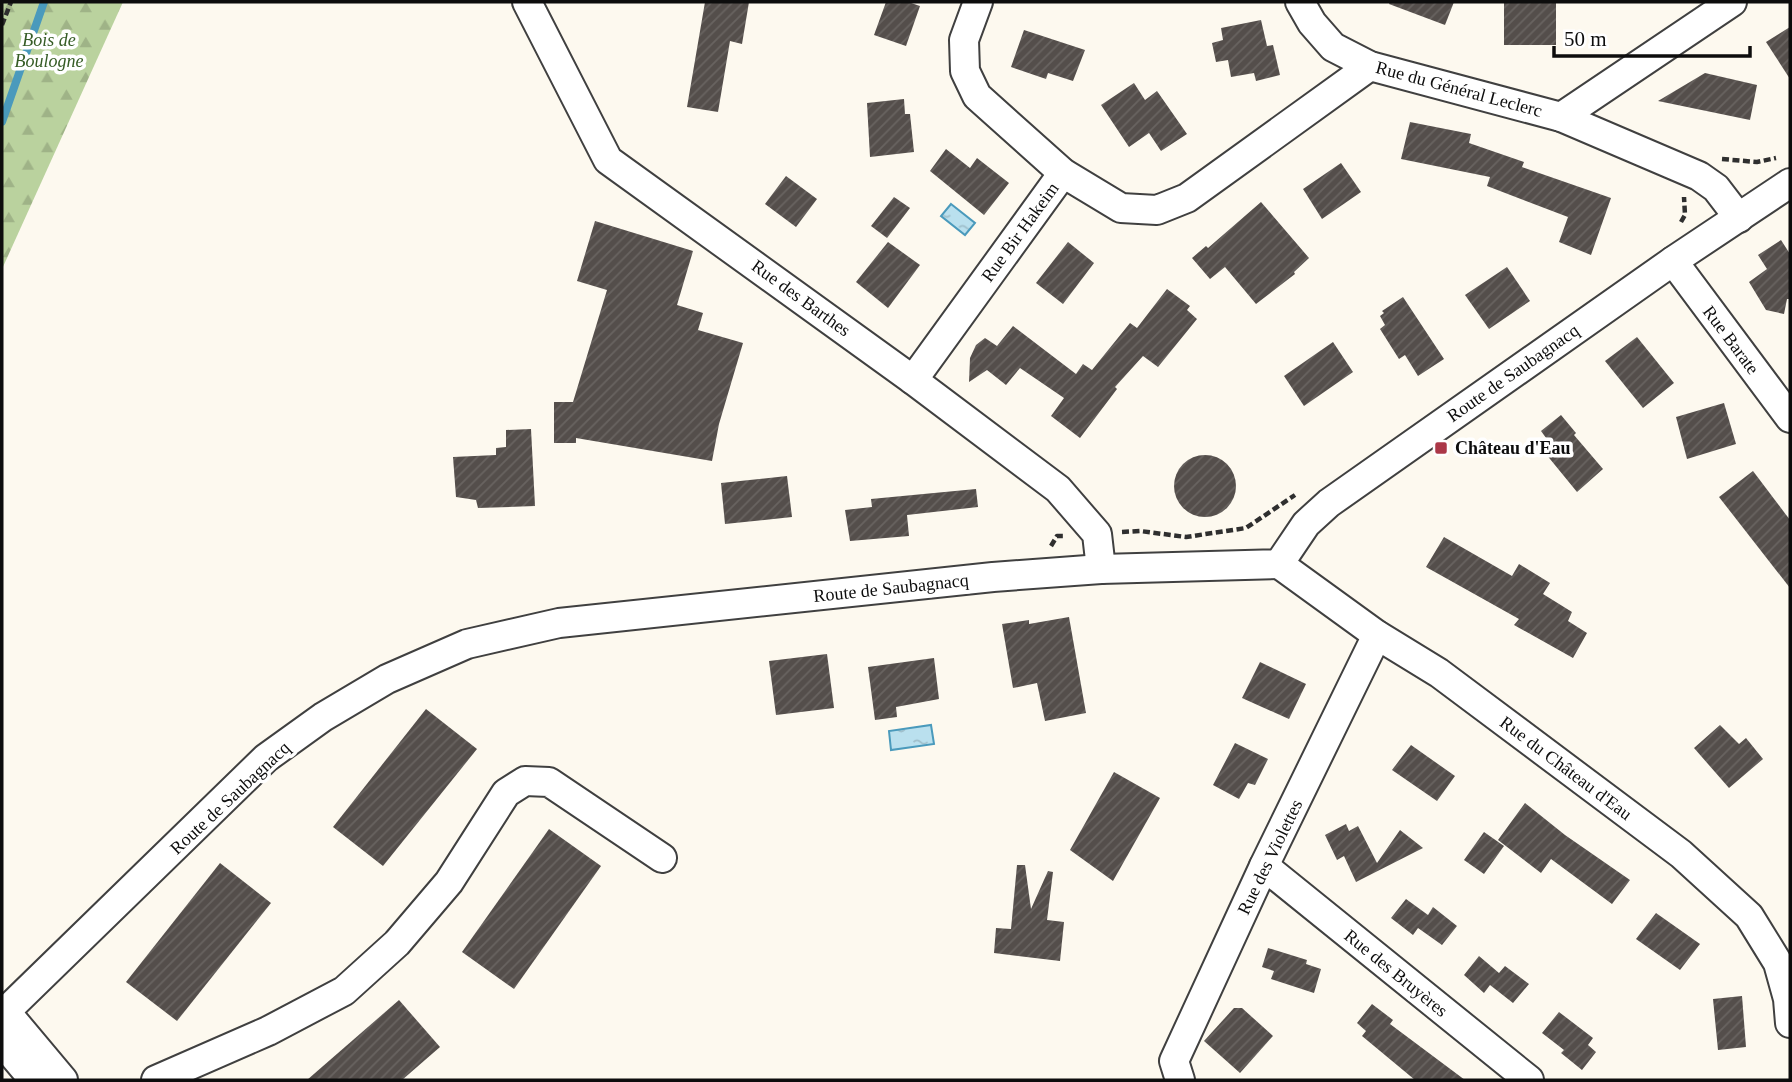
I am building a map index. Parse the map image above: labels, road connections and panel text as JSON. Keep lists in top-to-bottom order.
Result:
{
  "streets": {
    "street": [
      "Rue du Général Leclerc",
      "Rue Bir Hakeim",
      "Rue des Barthes",
      "Rue Barate",
      "Route de Saubagnacq",
      "Rue du Château d'Eau",
      "Rue des Violettes",
      "Rue des Bruyères"
    ]
  },
  "crossings": [
    ["Rue du Général Leclerc", "Rue Bir Hakeim"],
    ["Rue du Général Leclerc", "Route de Saubagnacq"],
    ["Rue Bir Hakeim", "Rue des Barthes"],
    ["Rue Barate", "Route de Saubagnacq"],
    ["Route de Saubagnacq", "Rue du Château d'Eau"],
    ["Rue du Château d'Eau", "Rue des Violettes"],
    ["Rue des Violettes", "Rue des Bruyères"]
  ],
  "parks": ["Bois de Boulogne"],
  "places": {
    "transit": ["Château d'Eau"]
  },
  "scale_bar": "50 m"
}
